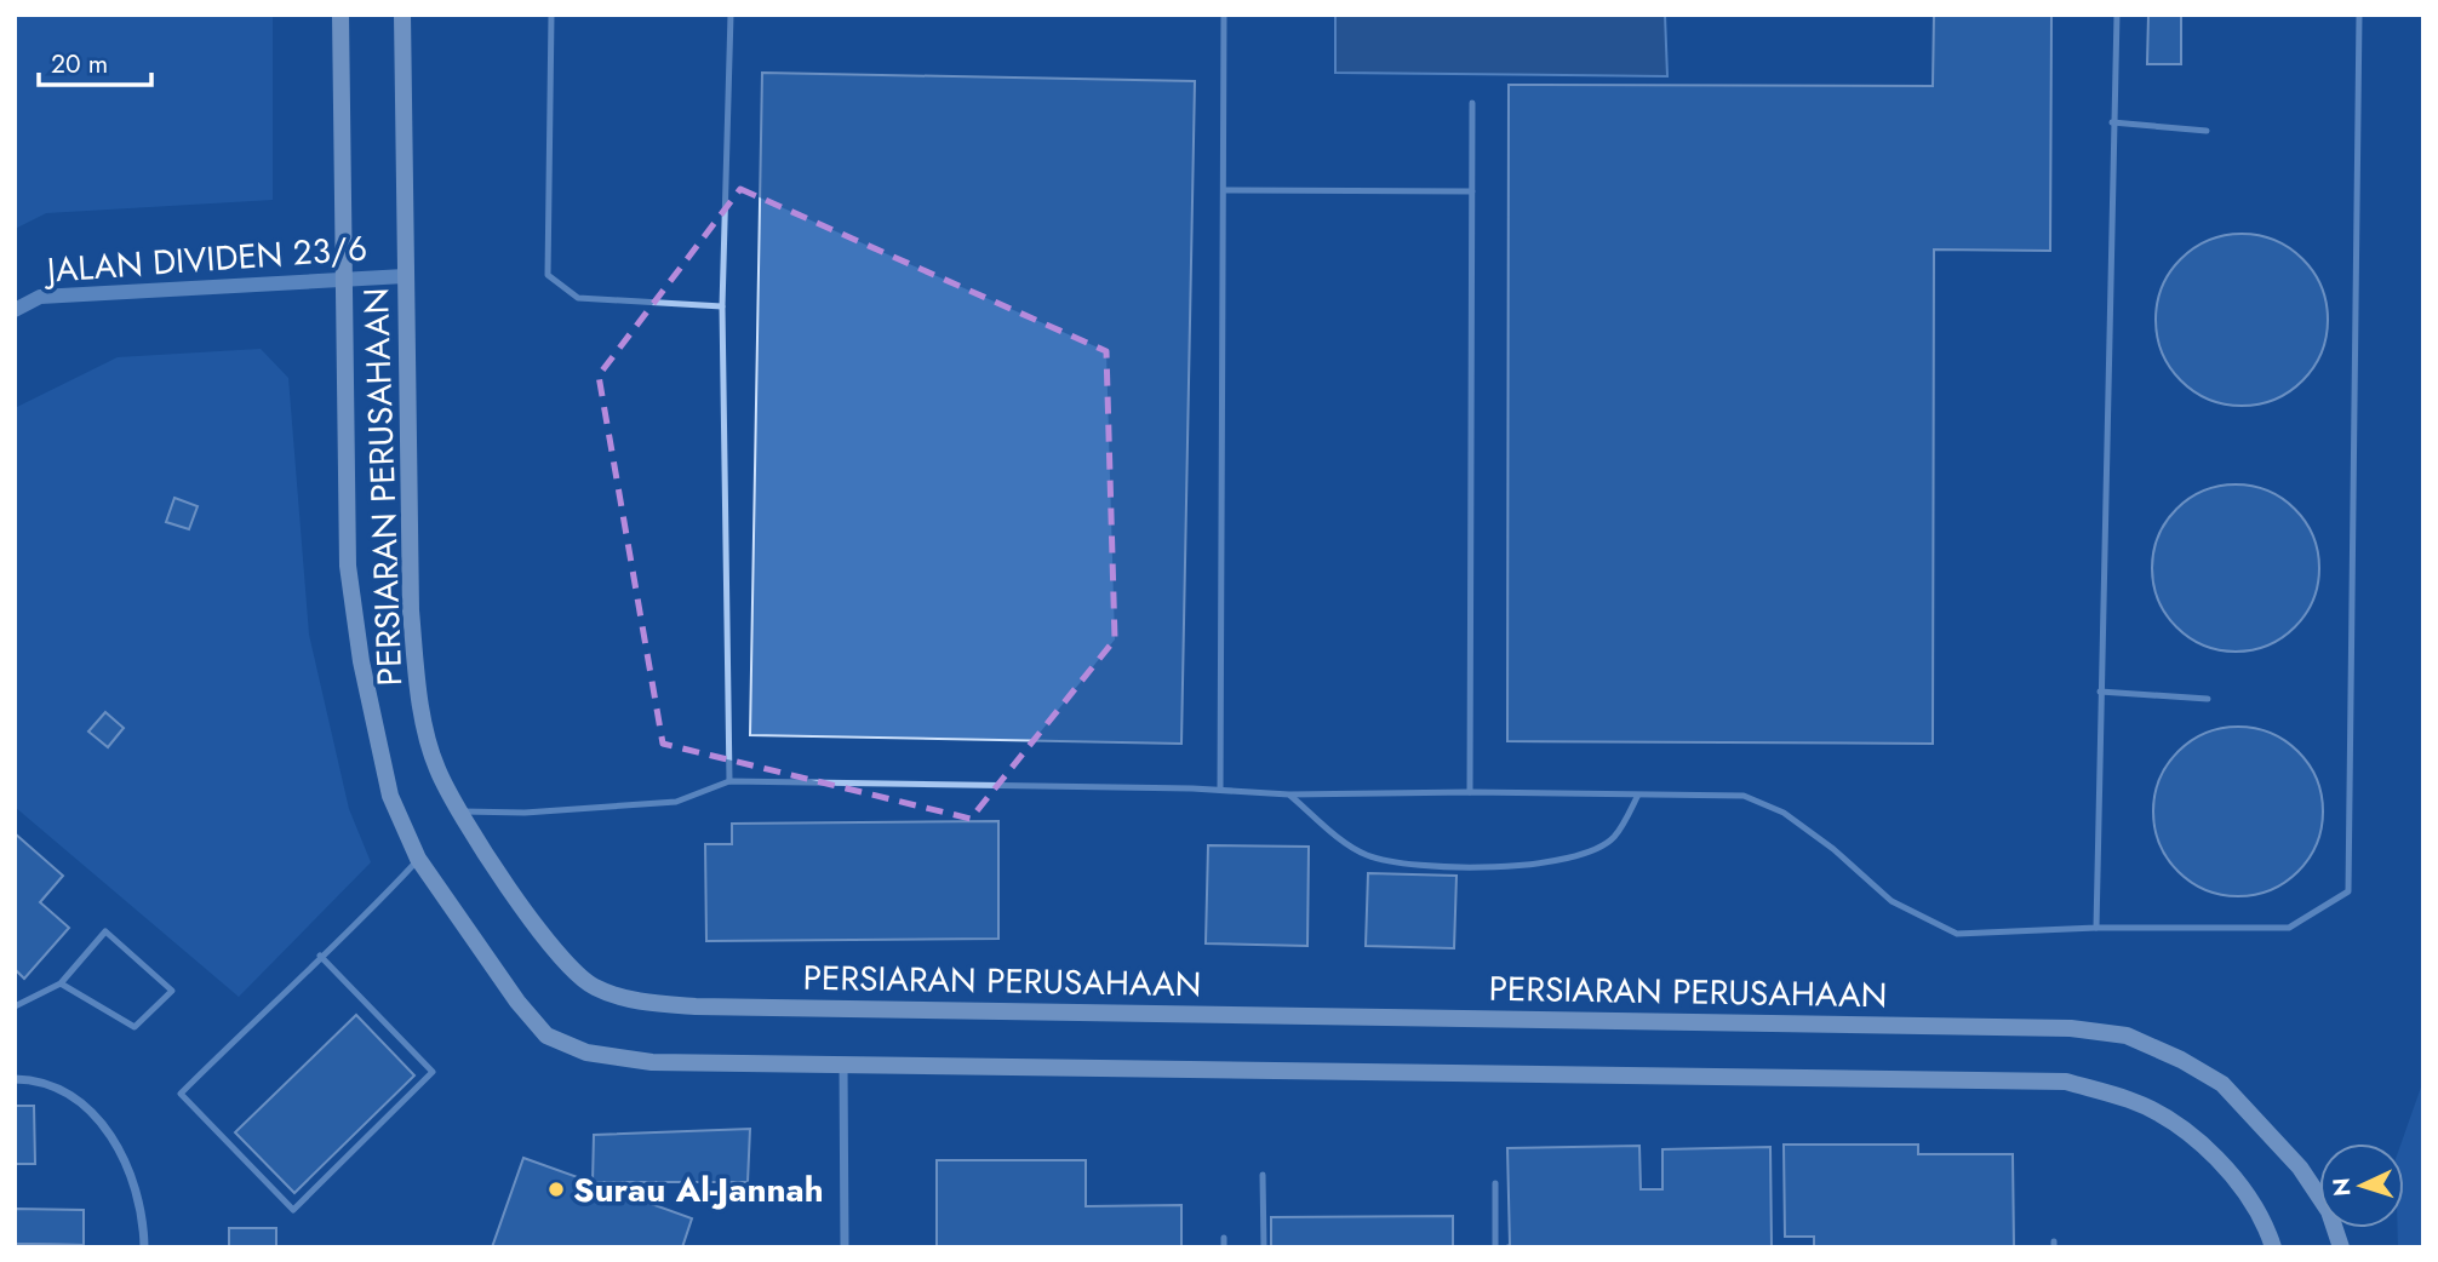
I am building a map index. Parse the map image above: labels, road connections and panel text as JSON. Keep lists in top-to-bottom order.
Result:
{
  "streets": {
    "main road": ["PERSIARAN PERUSAHAAN"],
    "street": ["JALAN DIVIDEN 23/6"]
  },
  "crossings": [
    ["JALAN DIVIDEN 23/6", "PERSIARAN PERUSAHAAN"]
  ],
  "places": ["Surau Al-Jannah"],
  "scale_bar": "20 m",
  "north": "left"
}
